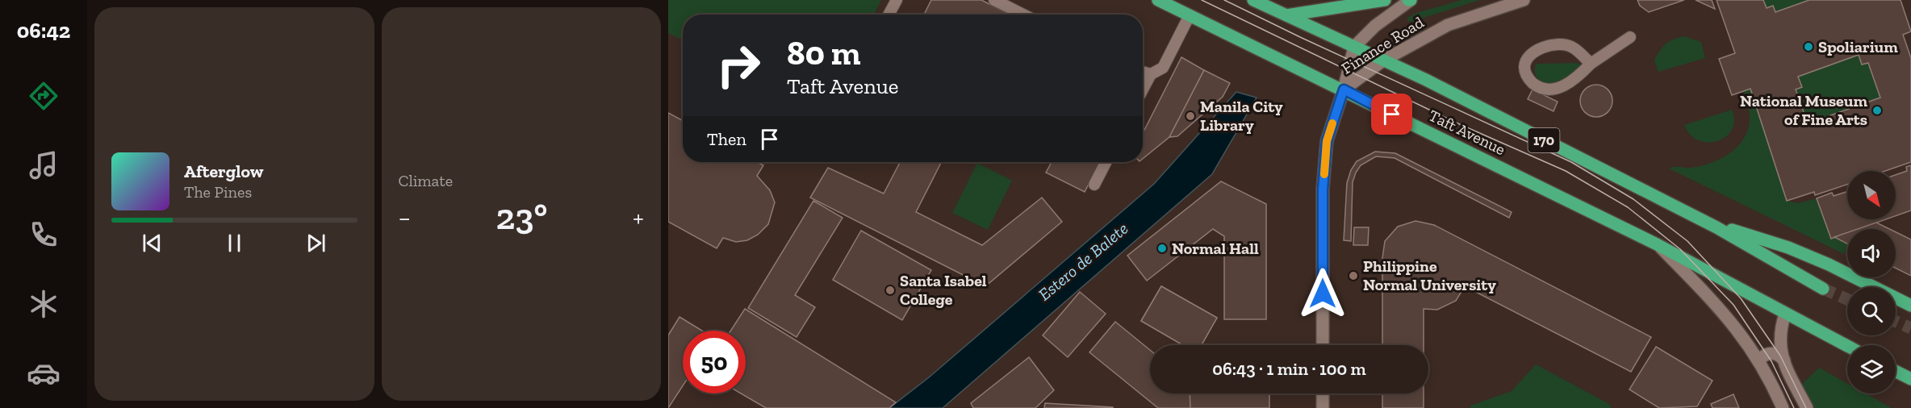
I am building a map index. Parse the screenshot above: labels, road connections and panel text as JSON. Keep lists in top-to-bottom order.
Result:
{
  "streets": {
    "main road": ["Finance Road", "Taft Avenue", "170"]
  },
  "crossings": [
    ["Finance Road", "Taft Avenue"]
  ],
  "water": ["Estero de Balete"],
  "places": [
    "Spoliarium",
    "National Museum of Fine Arts",
    "Manila City Library",
    "Normal Hall",
    "Philippine Normal University",
    "Santa Isabel College"
  ],
  "north": "bottom right",
  "page": {
    "tabs": "06:42",
    "tile": "Climate",
    "turn": ["80 m", "Taft Avenue"],
    "then": "Then",
    "song": ["Afterglow", "The Pines"],
    "heat": ["−", "23°", "+"],
    "limit": "50",
    "trip": "06:43 · 1 min · 100 m"
  }
}
